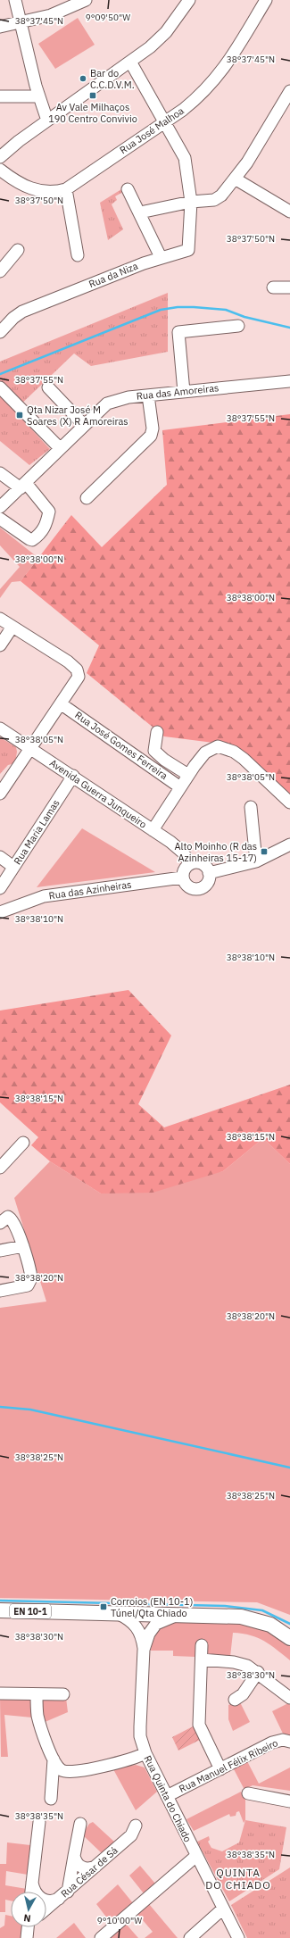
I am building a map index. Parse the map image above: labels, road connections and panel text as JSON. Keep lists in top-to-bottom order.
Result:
{
  "streets": {
    "main road": ["EN 10-1"],
    "street": [
      "Rua José Malhoa",
      "Rua da Niza",
      "Rua das Amoreiras",
      "Rua José Gomes Ferreira",
      "Avenida Guerra Junqueiro",
      "Rua Maria Lamas",
      "Rua das Azinheiras",
      "Rua Manuel Félix Ribeiro",
      "Rua Quinta do Chiado",
      "Rua César de Sá"
    ]
  },
  "crossings": [
    ["Avenida Guerra Junqueiro", "Rua Maria Lamas"],
    ["Avenida Guerra Junqueiro", "Rua das Azinheiras"],
    ["EN 10-1", "Rua Quinta do Chiado"],
    ["Rua Manuel Félix Ribeiro", "Rua Quinta do Chiado"]
  ],
  "districts": ["QUINTA DO CHIADO"],
  "places": {
    "other": ["Bar do C.C.D.V.M."],
    "transit": [
      "Av Vale Milhaços 190 Centro Convivio",
      "Qta Nizar José M Soares (X) R Amoreiras",
      "Alto Moinho (R das Azinheiras 15-17)",
      "Corroios (EN 10-1) Túnel/Qta Chiado"
    ]
  },
  "north": "bottom",
  "coordinates": [
    "9°09'50\"W",
    "38°37'45\"N",
    "38°37'50\"N",
    "38°37'55\"N",
    "38°38'00\"N",
    "38°38'05\"N",
    "38°38'10\"N",
    "38°38'15\"N",
    "38°38'20\"N",
    "38°38'25\"N",
    "38°38'30\"N",
    "38°38'35\"N",
    "9°10'00\"W"
  ]
}
